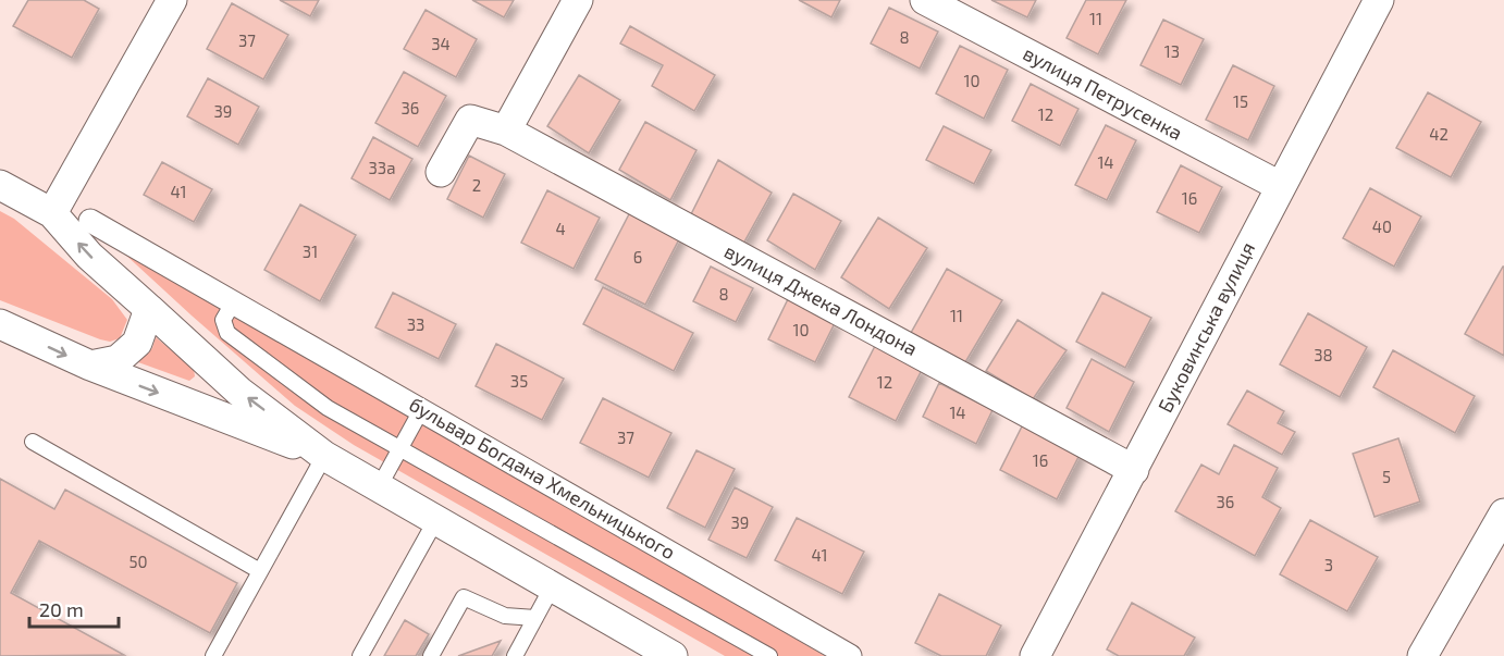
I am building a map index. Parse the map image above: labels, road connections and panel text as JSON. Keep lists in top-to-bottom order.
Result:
{
  "streets": {
    "street": [
      "вулиця Петрусенка",
      "вулиця Джека Лондона",
      "Буковинська вулиця",
      "бульвар Богдана Хмельницького"
    ]
  },
  "crossings": [
    ["вулиця Петрусенка", "Буковинська вулиця"],
    ["вулиця Джека Лондона", "Буковинська вулиця"]
  ],
  "house_numbers": [
    "11",
    "8",
    "37",
    "34",
    "13",
    "10",
    "15",
    "36",
    "39",
    "12",
    "42",
    "14",
    "33а",
    "2",
    "41",
    "16",
    "40",
    "4",
    "31",
    "6",
    "8",
    "11",
    "33",
    "10",
    "38",
    "35",
    "12",
    "14",
    "37",
    "16",
    "5",
    "36",
    "39",
    "41",
    "50",
    "3"
  ],
  "scale_bar": "20 m"
}
